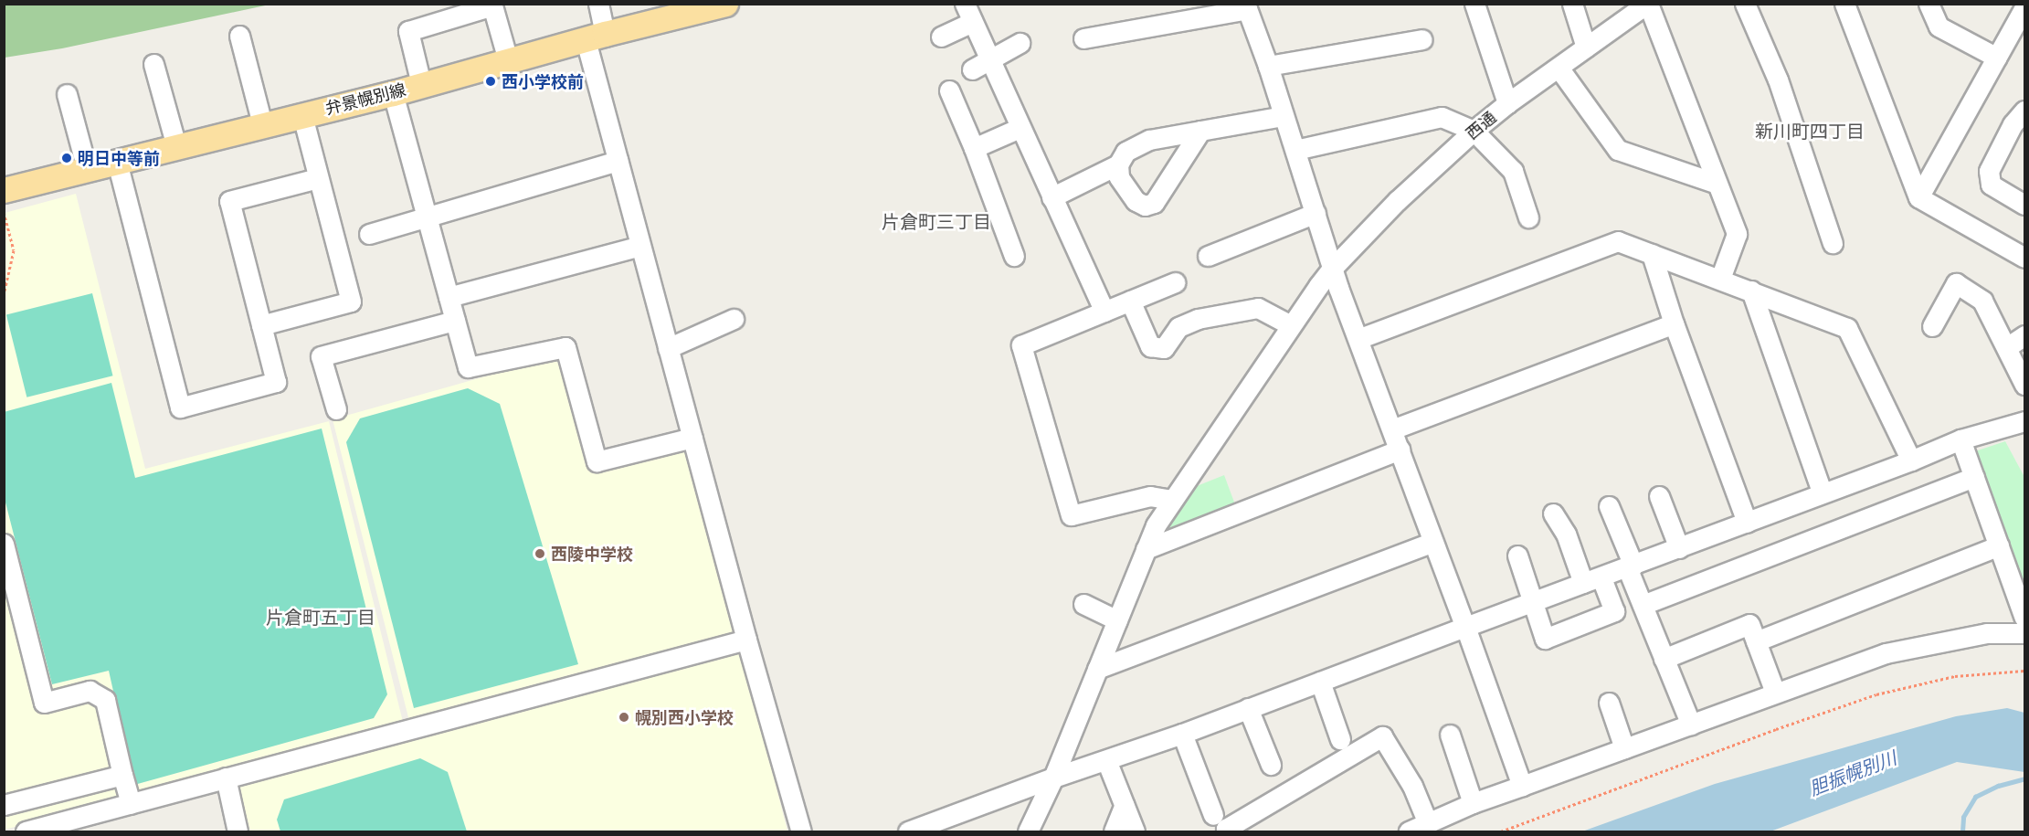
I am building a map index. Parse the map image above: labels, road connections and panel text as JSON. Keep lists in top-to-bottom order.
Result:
{
  "streets": {
    "main road": ["弁景幌別線"],
    "street": ["西通"]
  },
  "districts": ["新川町四丁目", "片倉町三丁目", "片倉町五丁目"],
  "water": ["胆振幌別川"],
  "places": [
    "西小学校前",
    "明日中等前",
    "西陵中学校",
    "幌別西小学校"
  ]
}
